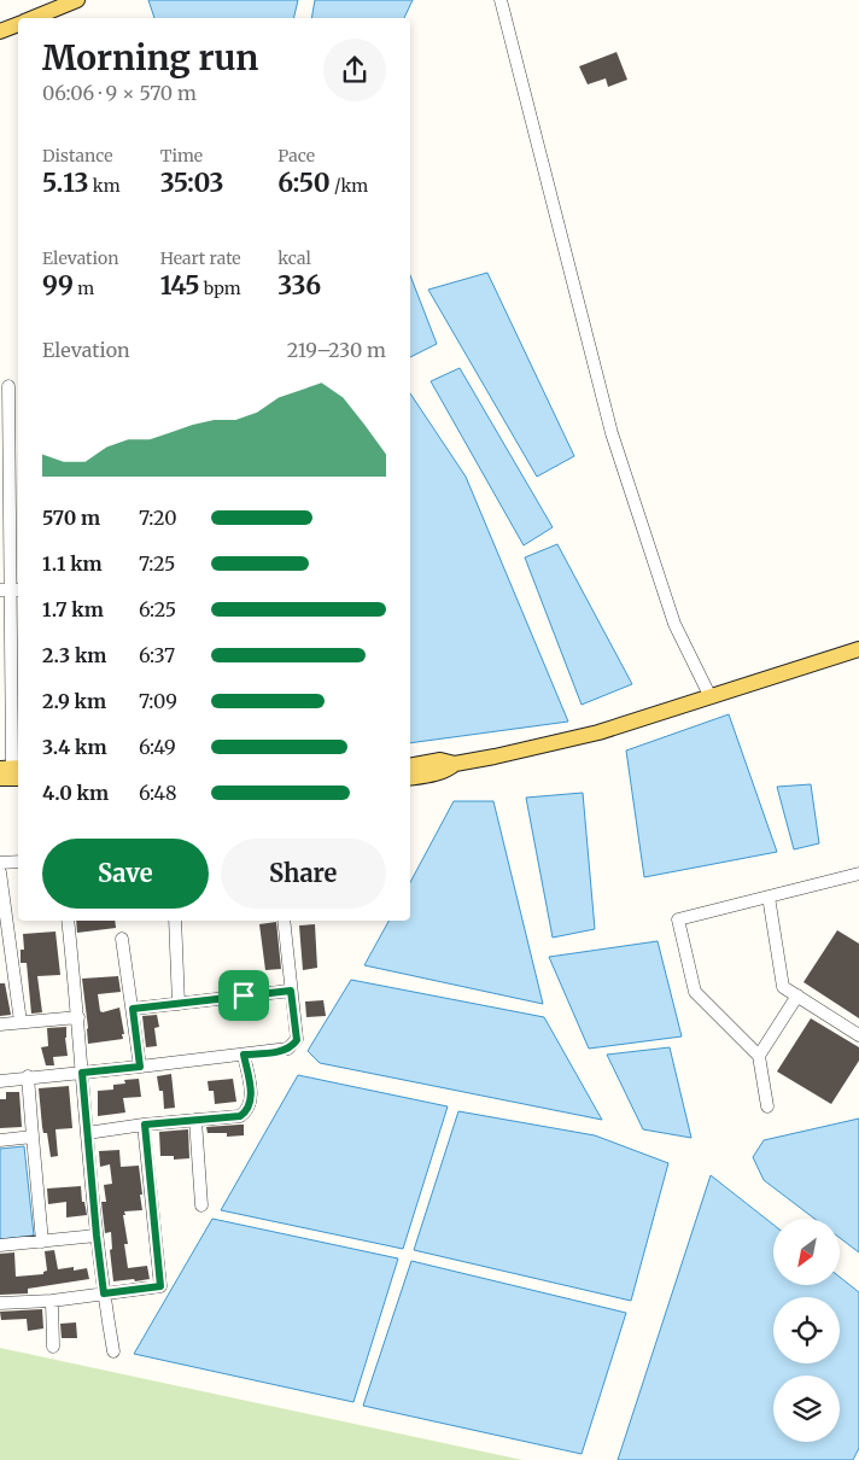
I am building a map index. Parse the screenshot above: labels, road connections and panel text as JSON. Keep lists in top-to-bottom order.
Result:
{
  "north": "bottom left",
  "page": {
    "heading": ["Morning run", "06:06 · 9 × 570 m"],
    "stats": [
      ["Distance", "5.13 km"],
      ["Time", "35:03"],
      ["Pace", "6:50 /km"],
      ["Elevation", "99 m"],
      ["Heart rate", "145 bpm"],
      ["kcal", "336"]
    ],
    "chart": ["Elevation", "219–230 m"],
    "list": [
      {
        "name": "570 m",
        "note": "7:20"
      },
      {
        "name": "1.1 km",
        "note": "7:25"
      },
      {
        "name": "1.7 km",
        "note": "6:25"
      },
      {
        "name": "2.3 km",
        "note": "6:37"
      },
      {
        "name": "2.9 km",
        "note": "7:09"
      },
      {
        "name": "3.4 km",
        "note": "6:49"
      },
      {
        "name": "4.0 km",
        "note": "6:48"
      }
    ],
    "buttons": ["Save", "Share"]
  }
}
